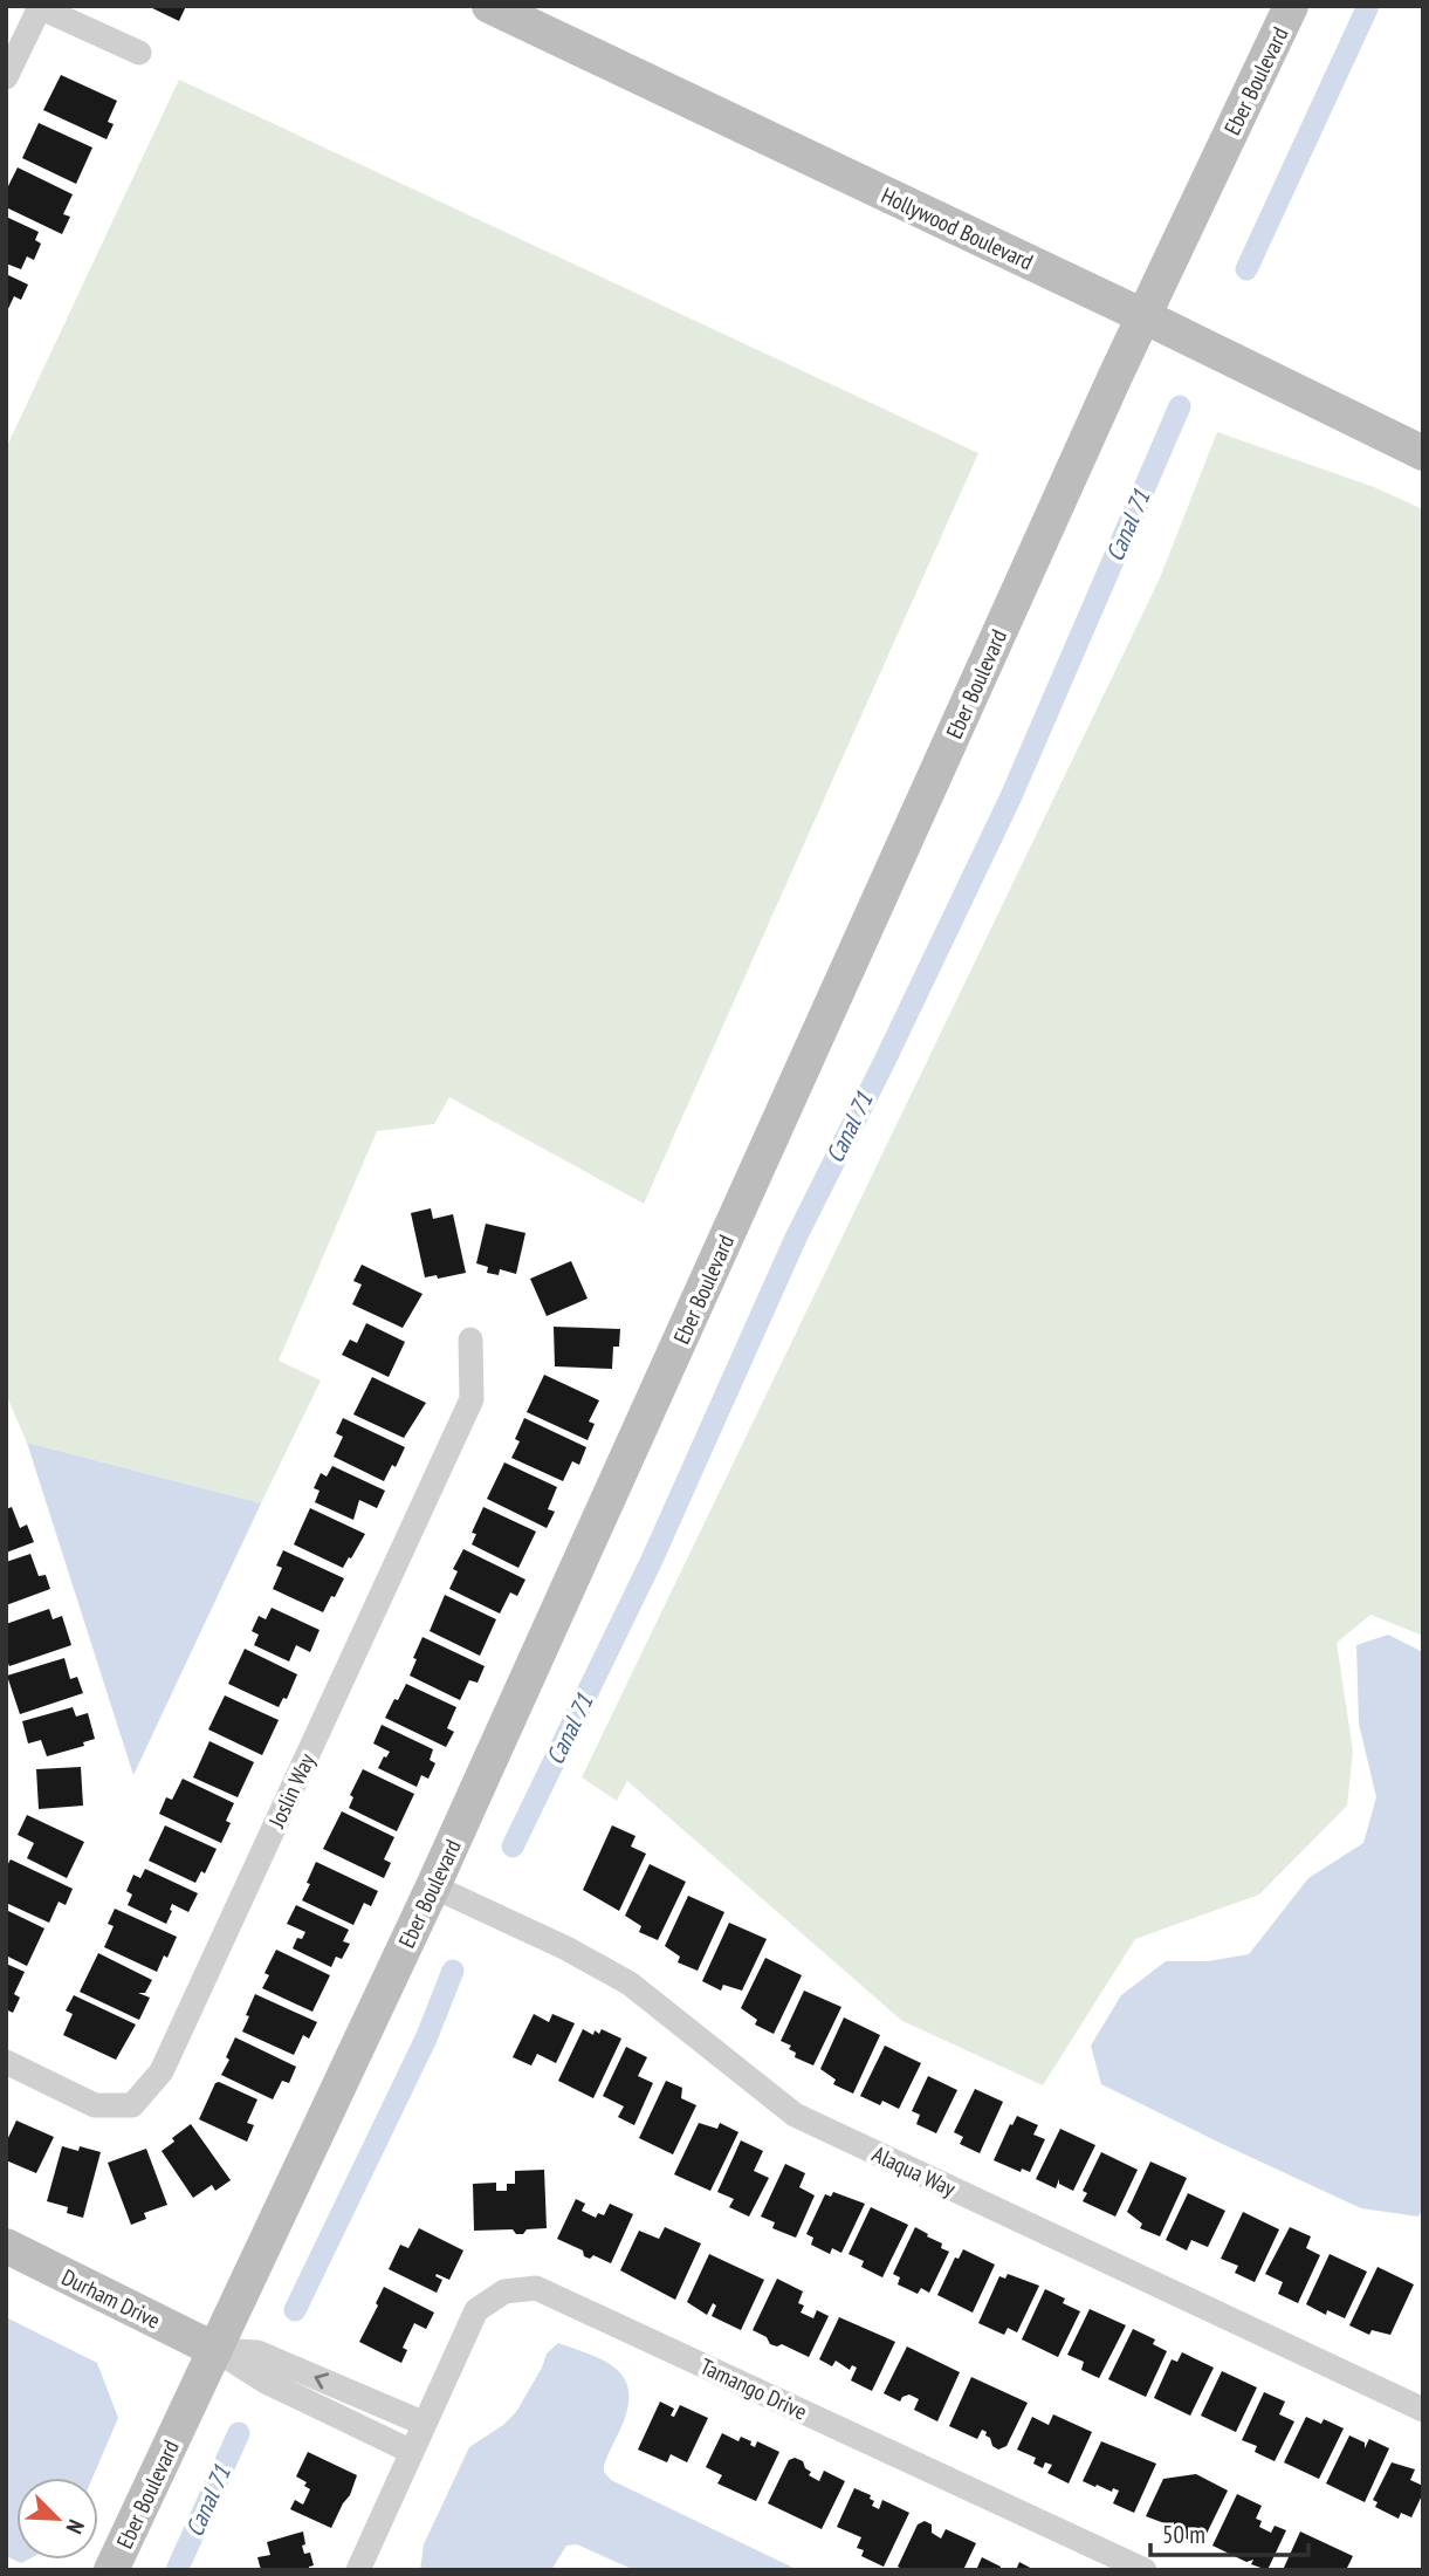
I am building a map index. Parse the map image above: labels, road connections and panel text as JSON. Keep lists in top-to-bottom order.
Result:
{
  "streets": {
    "street": [
      "Eber Boulevard",
      "Hollywood Boulevard",
      "Joslin Way",
      "Alaqua Way",
      "Durham Drive",
      "Tamango Drive"
    ]
  },
  "crossings": [
    ["Eber Boulevard", "Hollywood Boulevard"],
    ["Eber Boulevard", "Alaqua Way"],
    ["Eber Boulevard", "Durham Drive"]
  ],
  "water": ["Canal 71"],
  "scale_bar": "50 m",
  "north": "bottom right"
}
